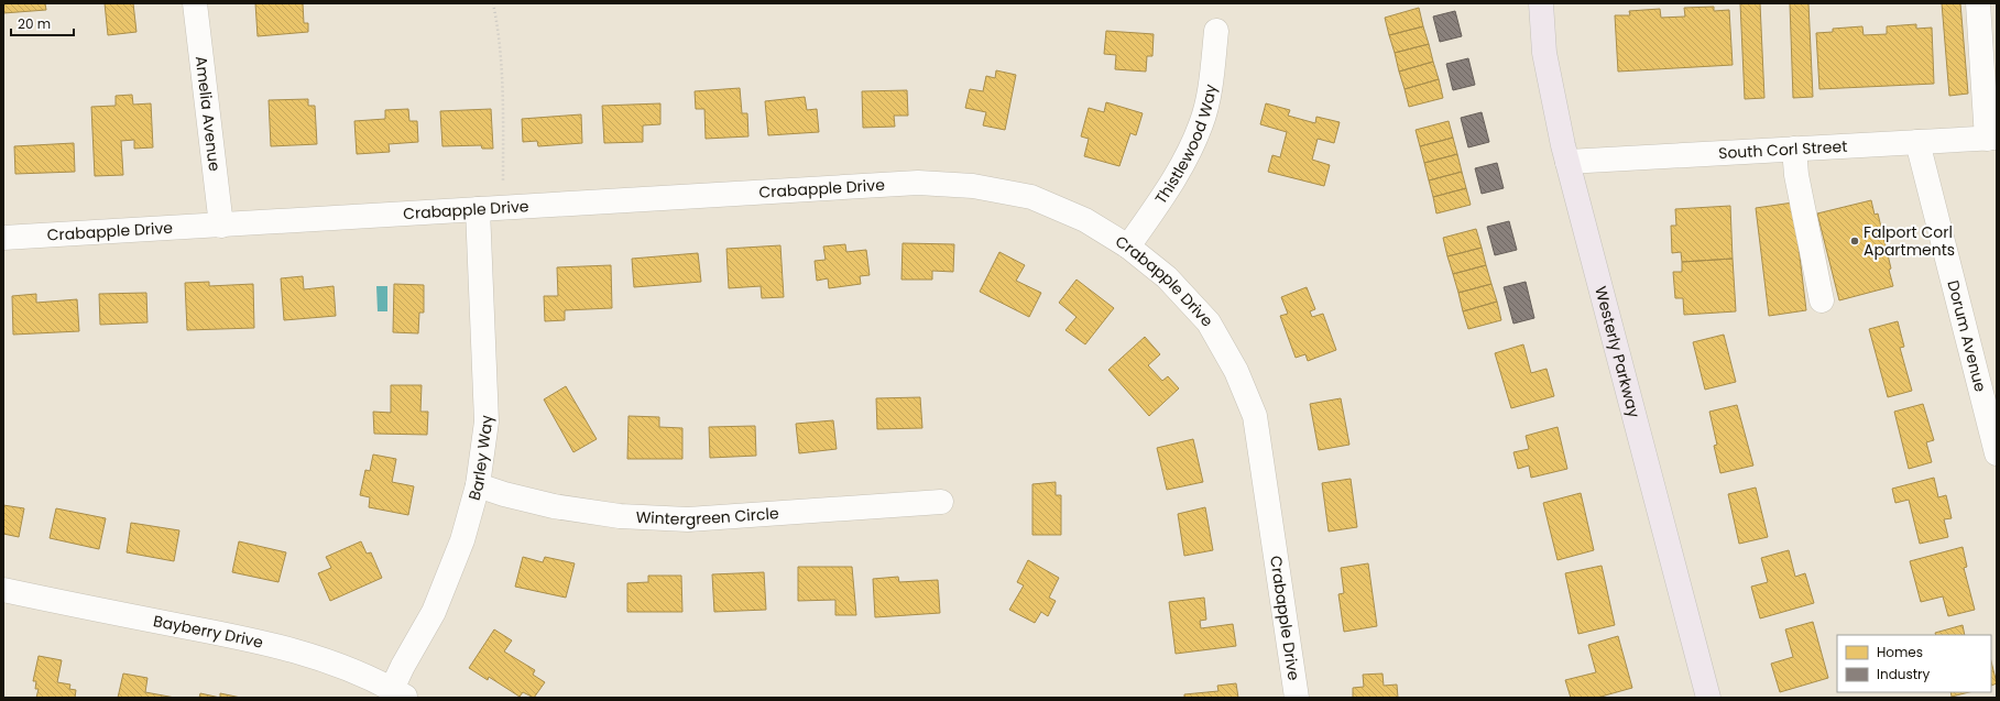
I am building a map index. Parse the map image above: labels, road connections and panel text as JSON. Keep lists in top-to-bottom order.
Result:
{
  "streets": {
    "main road": ["Westerly Parkway"],
    "street": [
      "Amelia Avenue",
      "Thistlewood Way",
      "South Corl Street",
      "Crabapple Drive",
      "Dorum Avenue",
      "Barley Way",
      "Wintergreen Circle",
      "Bayberry Drive"
    ]
  },
  "crossings": [
    ["Amelia Avenue", "Crabapple Drive"],
    ["Thistlewood Way", "Crabapple Drive"],
    ["South Corl Street", "Dorum Avenue"],
    ["South Corl Street", "Westerly Parkway"],
    ["Crabapple Drive", "Barley Way"],
    ["Barley Way", "Wintergreen Circle"],
    ["Barley Way", "Bayberry Drive"]
  ],
  "places": ["Falport Corl Apartments"],
  "legend": ["Homes", "Industry"],
  "scale_bar": "20 m"
}
